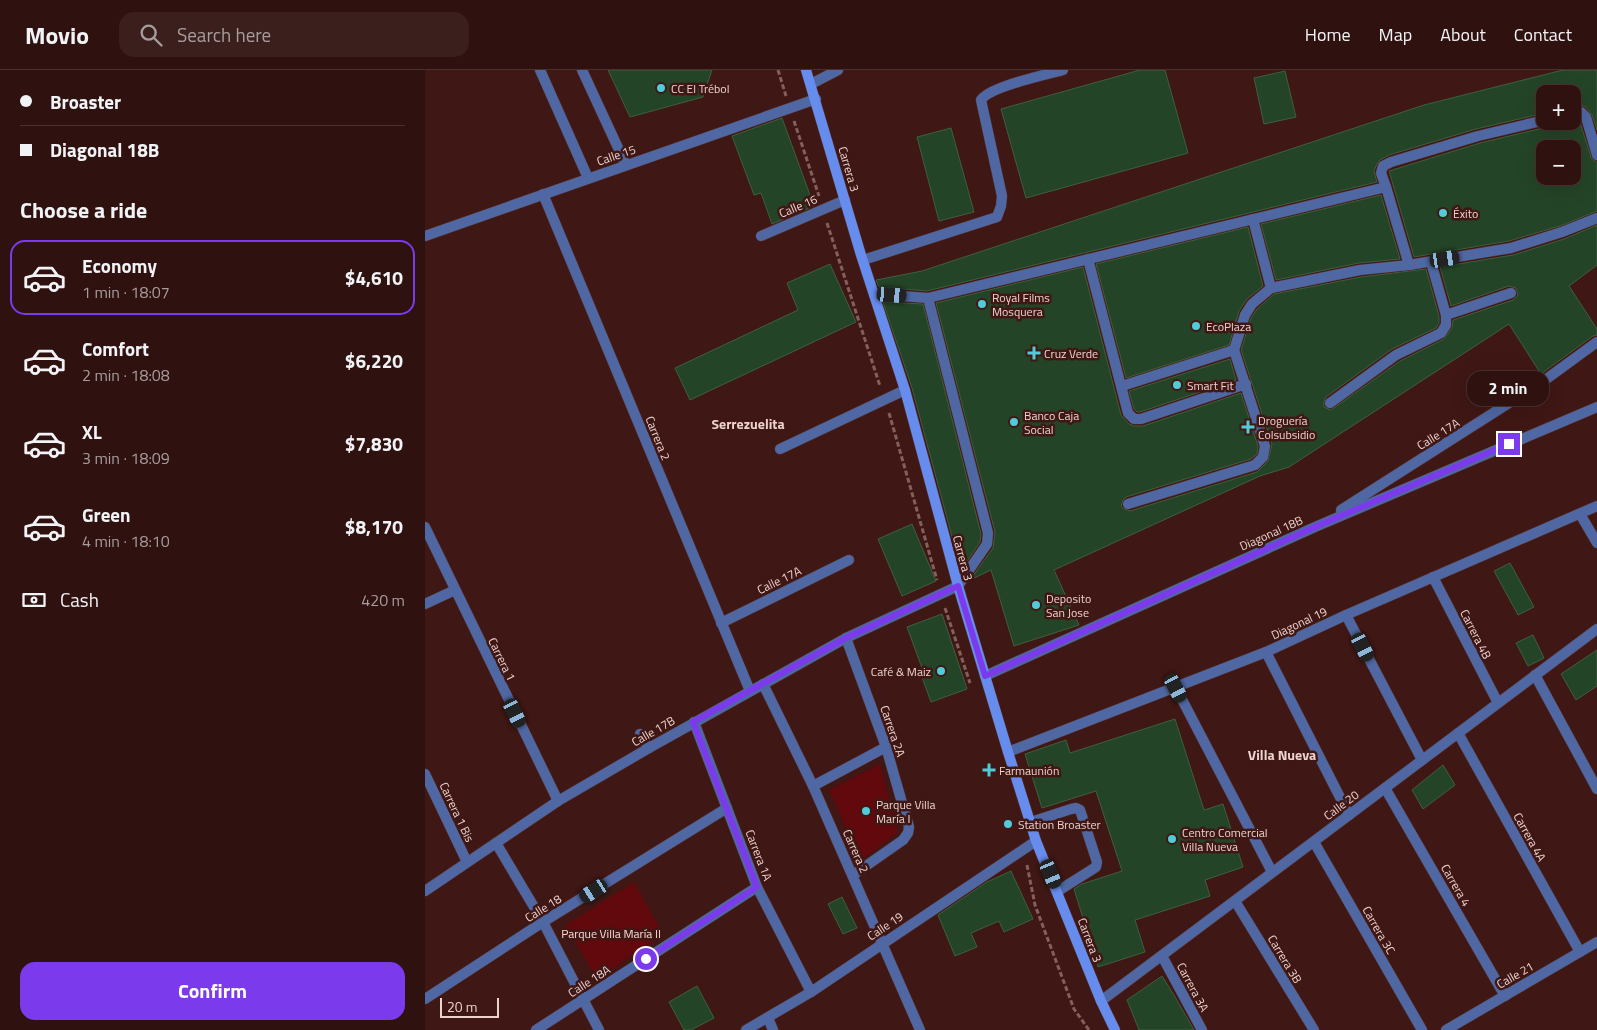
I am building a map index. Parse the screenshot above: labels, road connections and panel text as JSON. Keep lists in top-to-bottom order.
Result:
{
  "streets": {
    "main road": ["Carrera 3"],
    "street": [
      "Calle 15",
      "Calle 16",
      "Calle 17A",
      "Carrera 2",
      "Diagonal 18B",
      "Diagonal 19",
      "Carrera 4B",
      "Carrera 1",
      "Calle 17B",
      "Carrera 2A",
      "Calle 20",
      "Carrera 1 Bis",
      "Carrera 4A",
      "Carrera 1A",
      "Carrera 4",
      "Calle 18",
      "Calle 19",
      "Carrera 3C",
      "Carrera 3B",
      "Calle 21",
      "Calle 18A",
      "Carrera 3A"
    ]
  },
  "crossings": [
    ["Calle 15", "Carrera 3"],
    ["Calle 15", "Carrera 2"],
    ["Carrera 3", "Calle 16"],
    ["Carrera 3", "Diagonal 18B"],
    ["Carrera 3", "Diagonal 19"],
    ["Carrera 3", "Calle 17B"],
    ["Carrera 3", "Calle 20"],
    ["Carrera 3", "Calle 19"],
    ["Calle 17A", "Carrera 2"],
    ["Calle 17A", "Diagonal 18B"],
    ["Carrera 2", "Calle 17B"],
    ["Carrera 2", "Carrera 2A"],
    ["Carrera 2", "Calle 19"],
    ["Diagonal 19", "Carrera 4B"],
    ["Carrera 4B", "Calle 20"],
    ["Carrera 1", "Calle 17B"],
    ["Calle 17B", "Carrera 2A"],
    ["Calle 17B", "Carrera 1 Bis"],
    ["Calle 17B", "Carrera 1A"],
    ["Calle 20", "Carrera 4A"],
    ["Calle 20", "Carrera 4"],
    ["Calle 20", "Carrera 3C"],
    ["Calle 20", "Carrera 3B"],
    ["Calle 20", "Carrera 3A"],
    ["Carrera 4A", "Calle 21"],
    ["Carrera 1A", "Calle 18"],
    ["Carrera 1A", "Calle 19"],
    ["Carrera 1A", "Calle 18A"],
    ["Carrera 4", "Calle 21"]
  ],
  "districts": ["Serrezuelita", "Villa Nueva"],
  "parks": ["Parque Villa María II"],
  "places": {
    "other": [
      "CC El Trébol",
      "Éxito",
      "Royal Films Mosquera",
      "EcoPlaza",
      "Smart Fit",
      "Banco Caja Social",
      "Deposito San Jose",
      "Café & Maiz",
      "Parque Villa María I",
      "Station Broaster",
      "Centro Comercial Villa Nueva"
    ],
    "health": ["Cruz Verde", "Droguería Colsubsidio", "Farmaunión"]
  },
  "scale_bar": "20 m",
  "page": {
    "header": "Movio",
    "search": "Search here",
    "nav": [
      "Home",
      "Map",
      "About",
      "Contact"
    ],
    "banner": ["Broaster", "Diagonal 18B"],
    "map_buttons": ["+", "−"],
    "heading": "Choose a ride",
    "list": [
      {
        "name": "Economy",
        "note": "1 min · 18:07",
        "value": "$4,610"
      },
      {
        "name": "Comfort",
        "note": "2 min · 18:08",
        "value": "$6,220"
      },
      {
        "name": "XL",
        "note": "3 min · 18:09",
        "value": "$7,830"
      },
      {
        "name": "Green",
        "note": "4 min · 18:10",
        "value": "$8,170"
      }
    ],
    "bubble": "2 min",
    "pay": ["Cash", "420 m"],
    "buttons": "Confirm",
    "scale": "20 m"
  }
}
